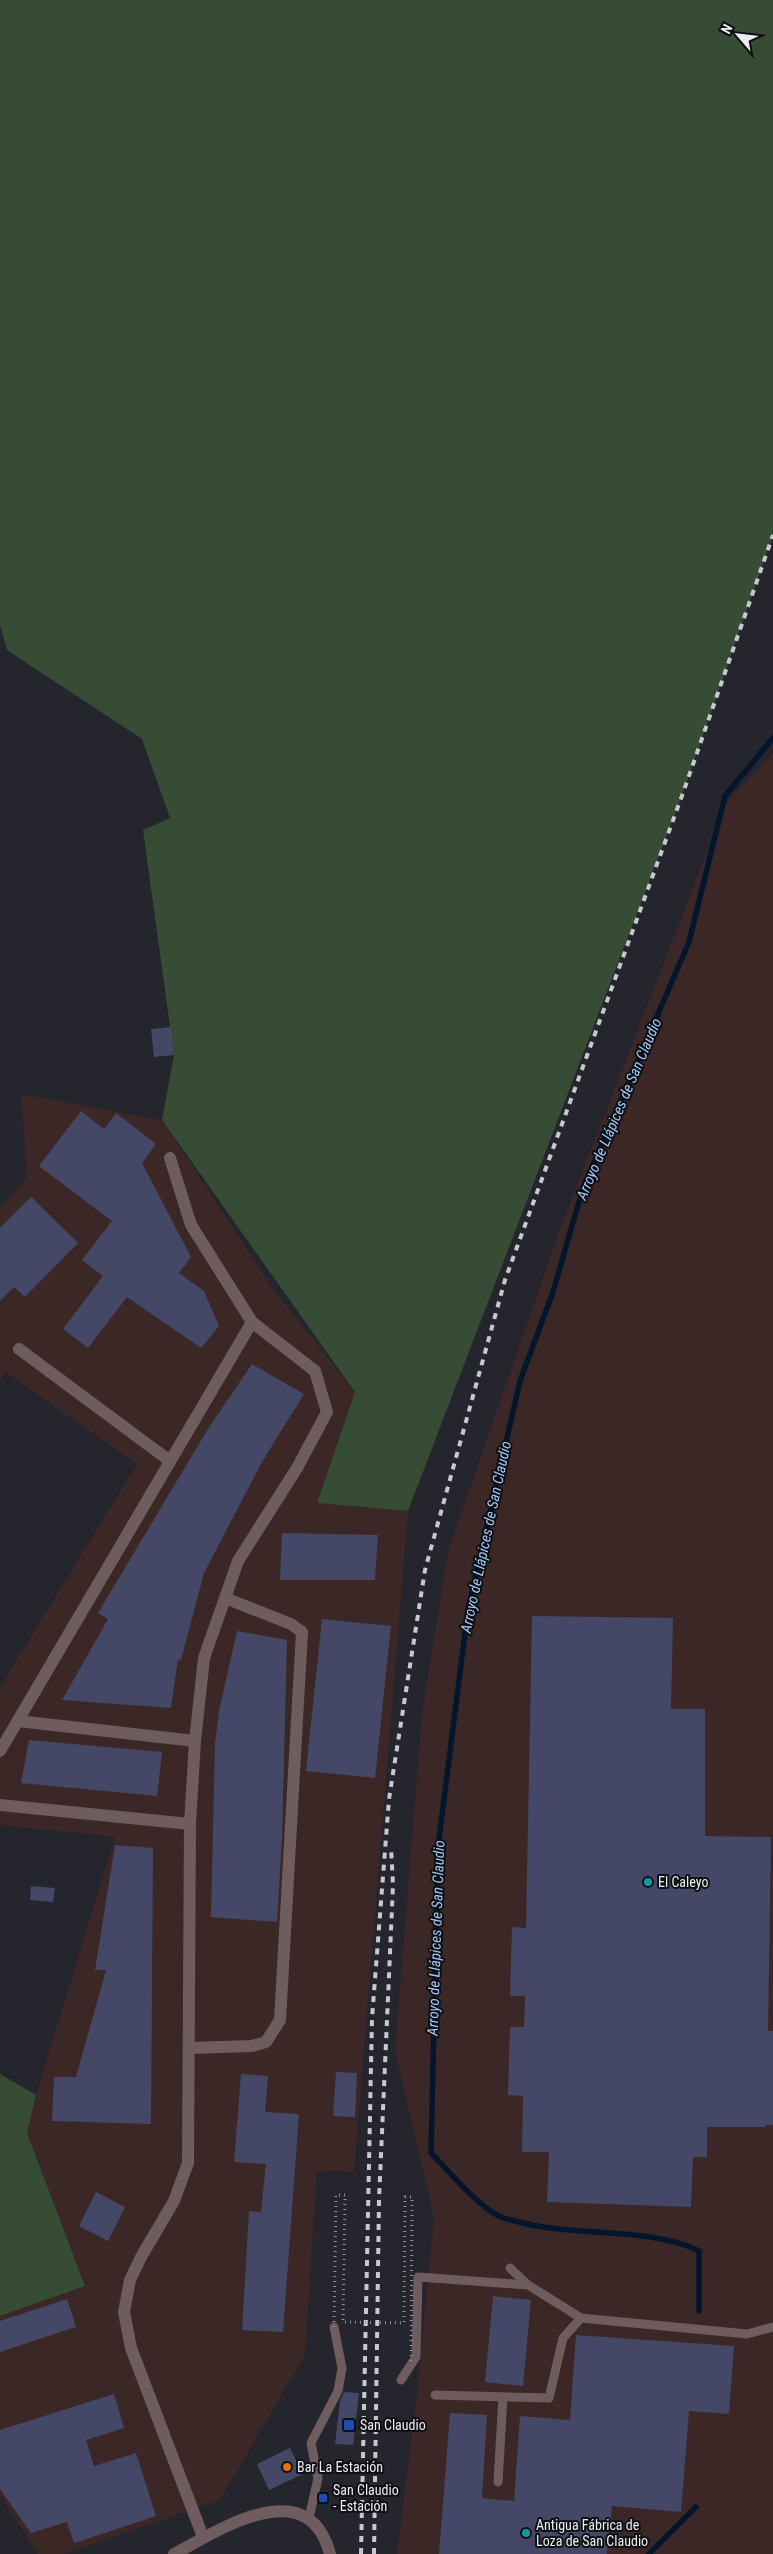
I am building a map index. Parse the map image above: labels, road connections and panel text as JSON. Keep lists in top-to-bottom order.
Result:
{
  "water": ["Arroyo de Llápices de San Claudio"],
  "places": {
    "other": ["El Caleyo", "Bar La Estación", "Antigua Fábrica de Loza de San Claudio"],
    "transit": ["San Claudio", "San Claudio - Estación"]
  },
  "north": "top left"
}
